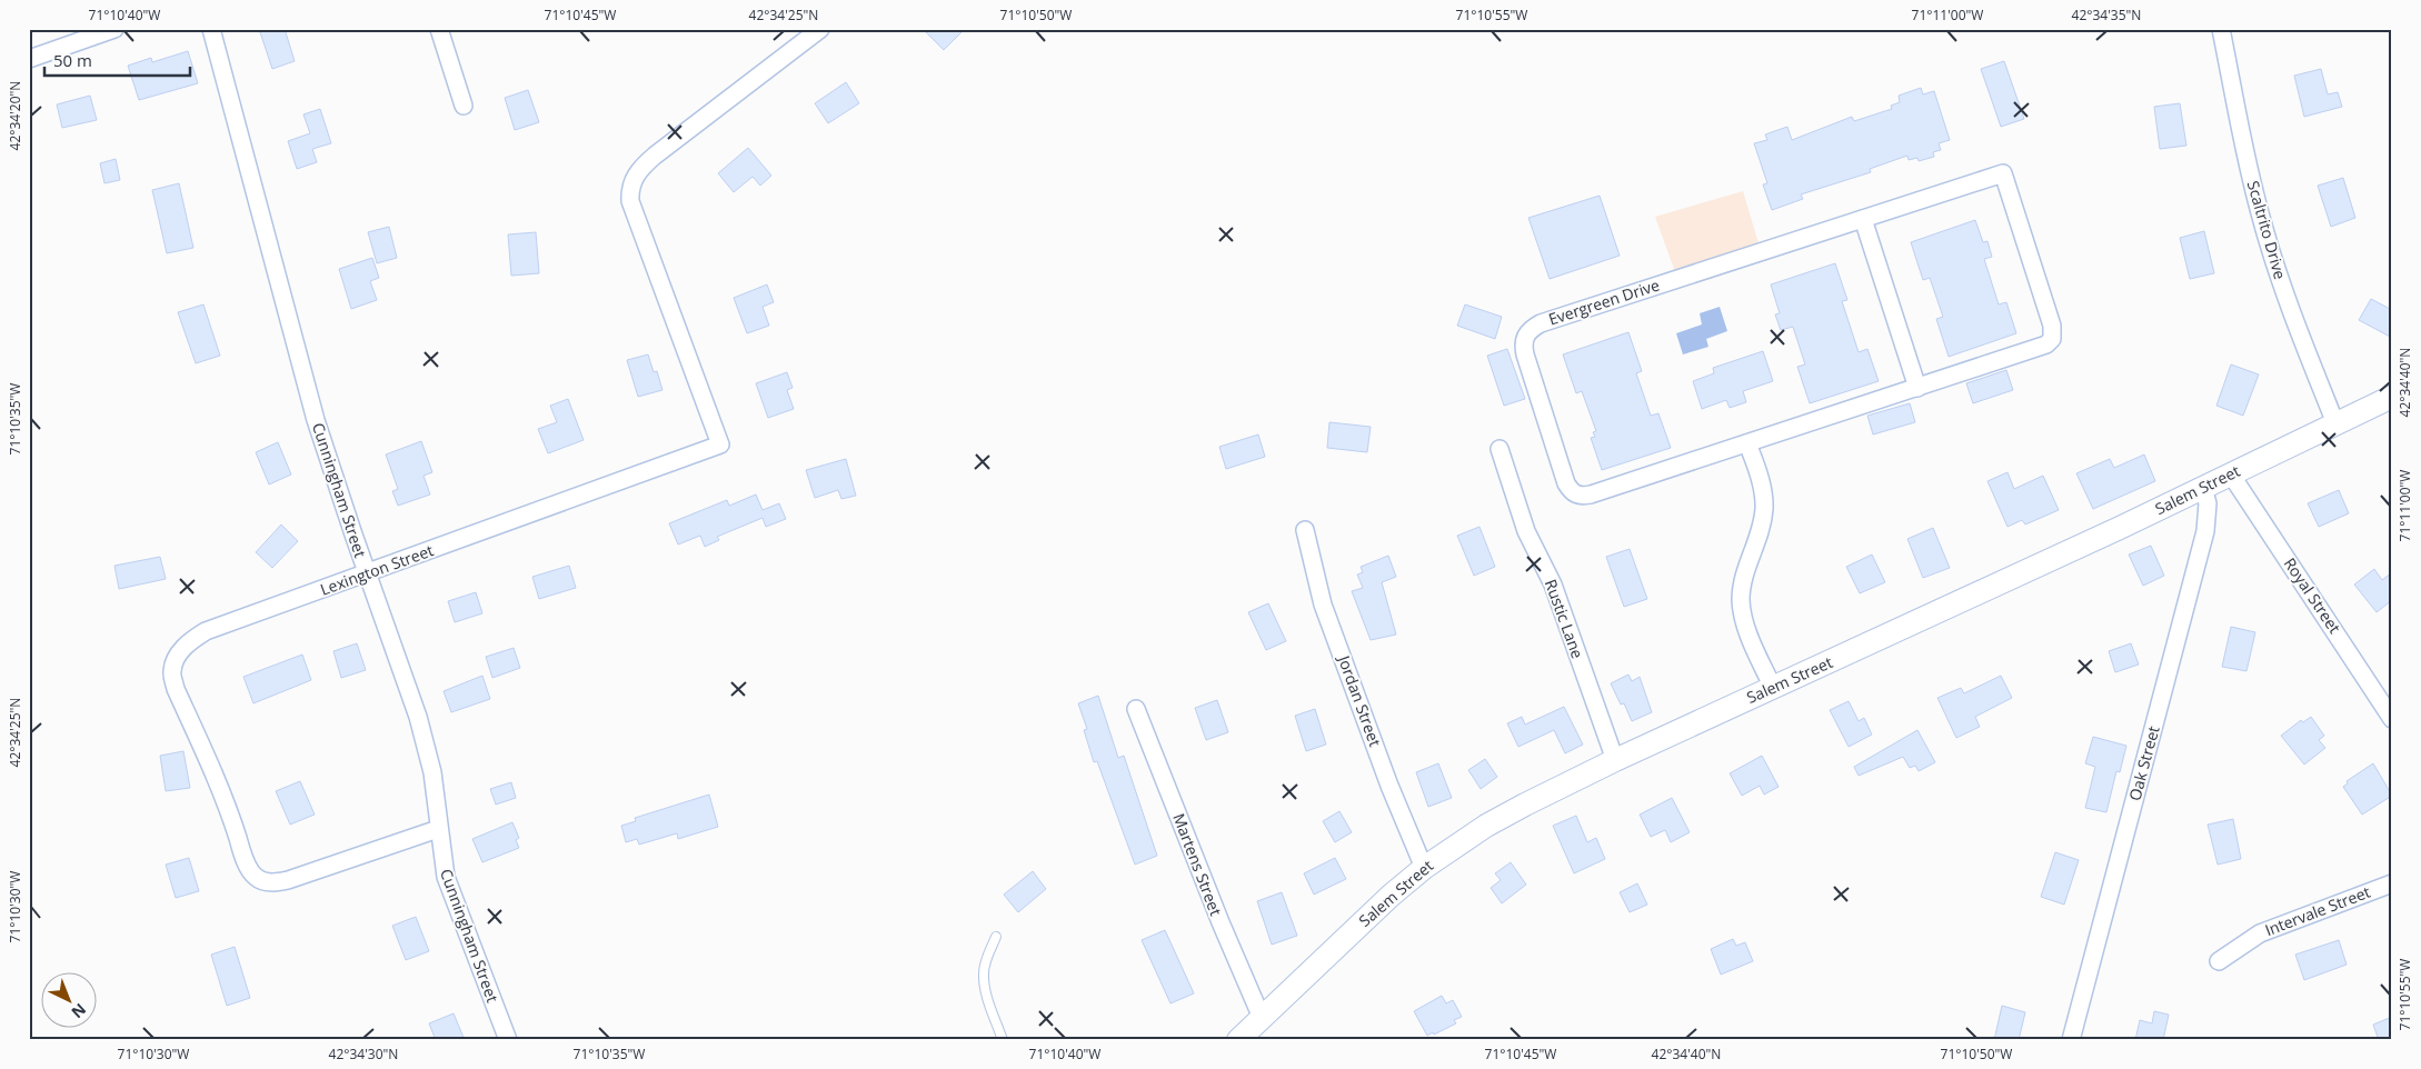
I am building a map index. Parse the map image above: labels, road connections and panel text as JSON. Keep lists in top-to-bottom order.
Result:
{
  "streets": {
    "street": [
      "Scaltrito Drive",
      "Evergreen Drive",
      "Cunningham Street",
      "Salem Street",
      "Lexington Street",
      "Royal Street",
      "Rustic Lane",
      "Jordan Street",
      "Oak Street",
      "Martens Street",
      "Intervale Street"
    ]
  },
  "crossings": [
    ["Scaltrito Drive", "Salem Street"],
    ["Cunningham Street", "Lexington Street"],
    ["Salem Street", "Royal Street"],
    ["Salem Street", "Rustic Lane"],
    ["Salem Street", "Jordan Street"],
    ["Salem Street", "Oak Street"],
    ["Salem Street", "Martens Street"]
  ],
  "scale_bar": "50 m",
  "north": "bottom right",
  "coordinates": [
    "71°10'40\"W",
    "71°10'45\"W",
    "42°34'25\"N",
    "71°10'50\"W",
    "71°10'55\"W",
    "71°11'00\"W",
    "42°34'35\"N",
    "42°34'20\"N",
    "42°34'40\"N",
    "71°10'35\"W",
    "71°10'30\"W",
    "42°34'30\"N"
  ]
}
